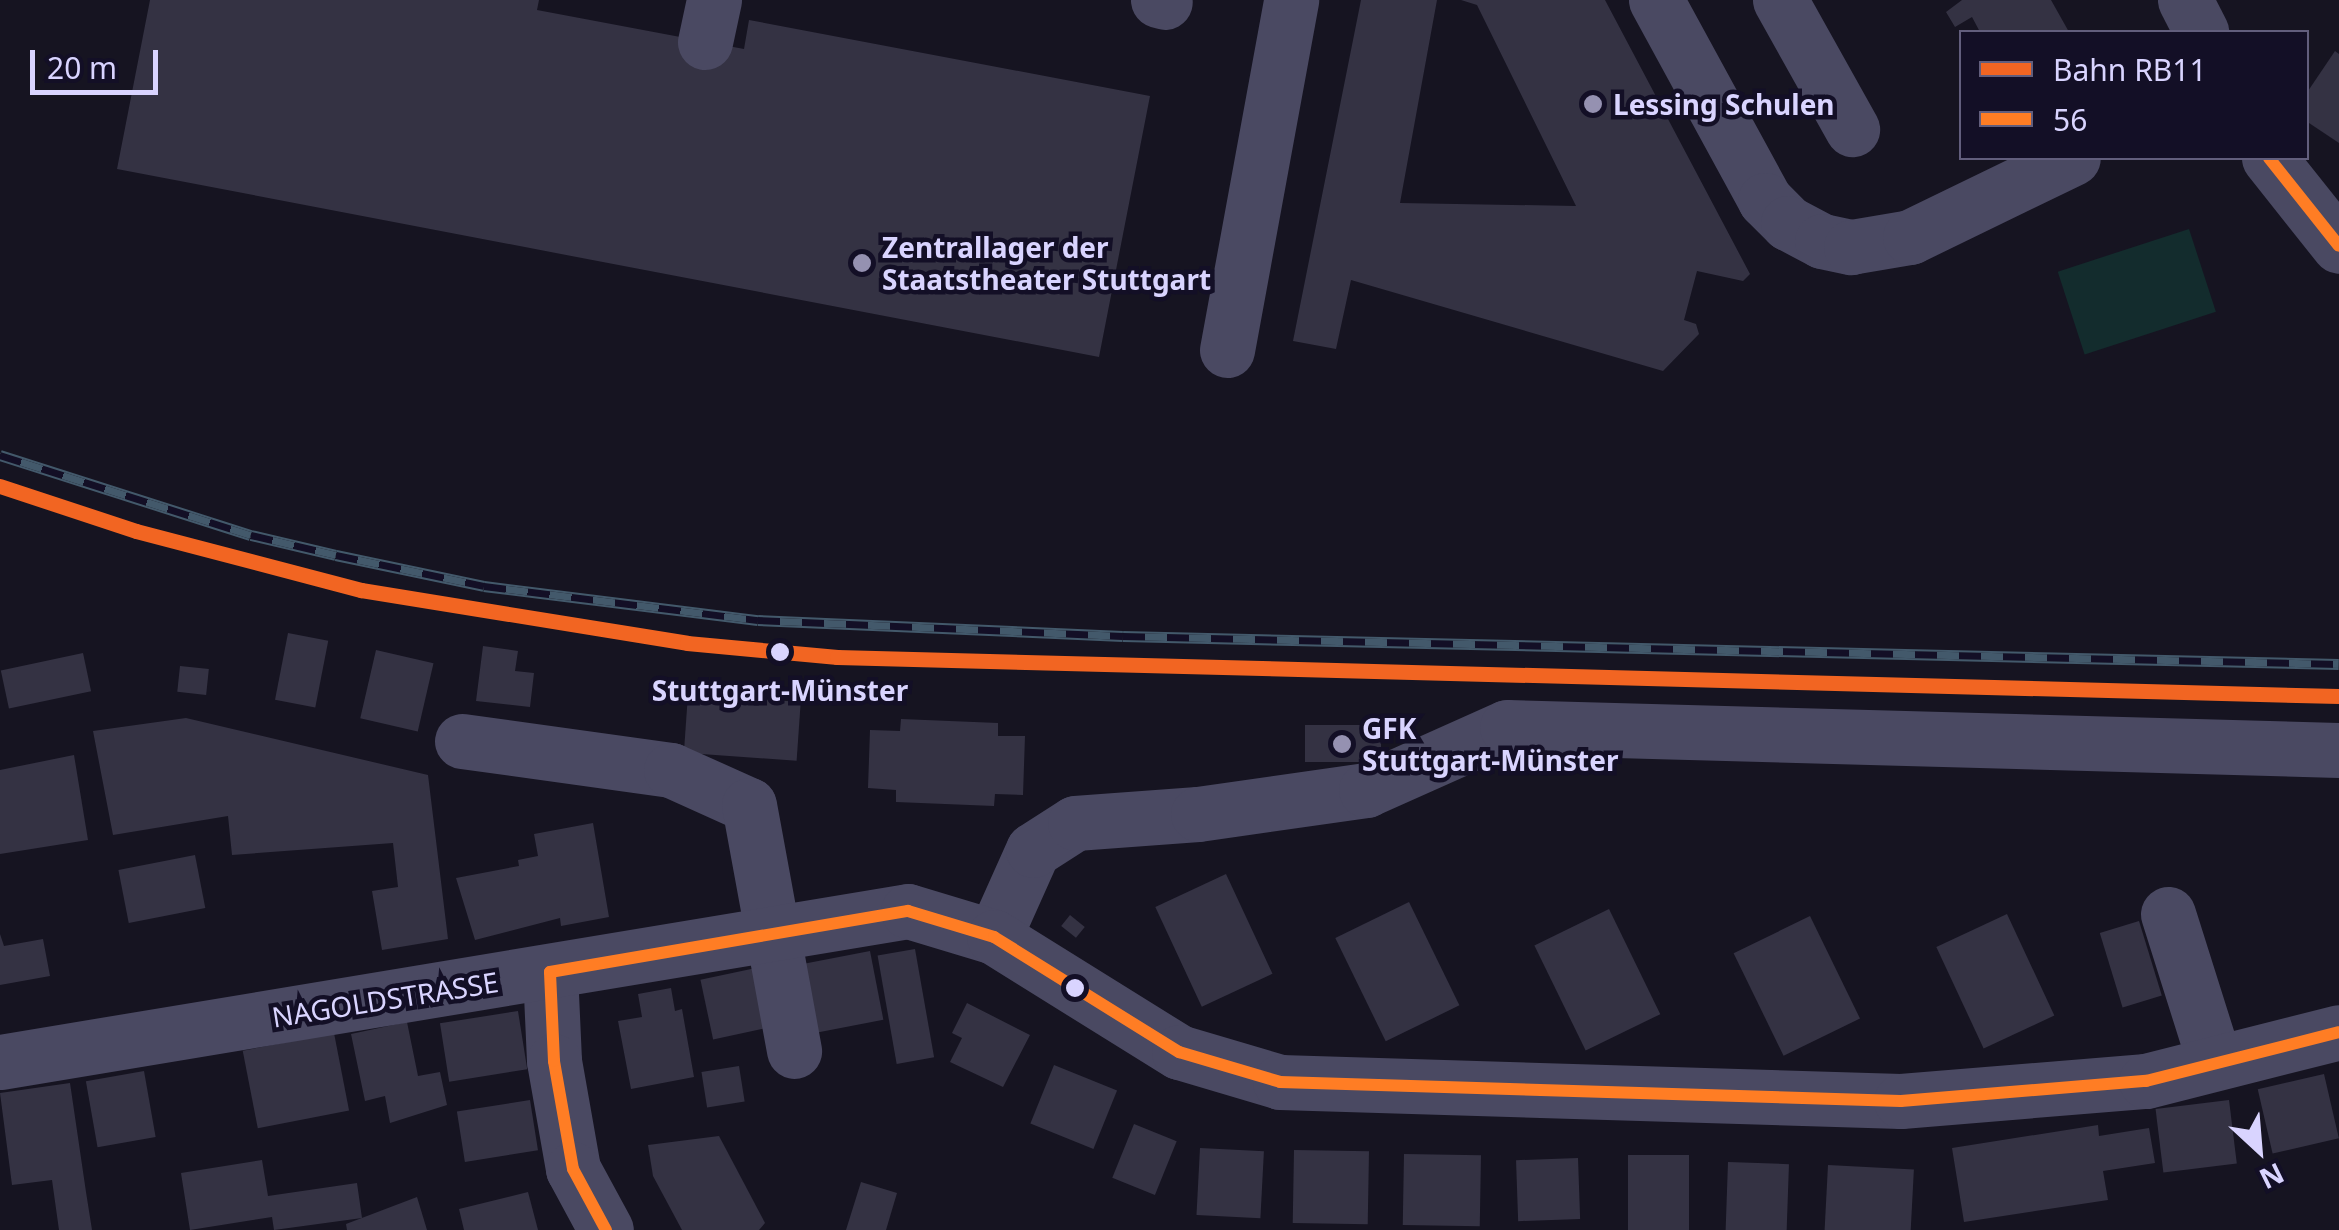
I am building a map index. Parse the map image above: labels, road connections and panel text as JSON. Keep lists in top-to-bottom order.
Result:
{
  "streets": {
    "street": ["NAGOLDSTRASSE"]
  },
  "places": [
    "Lessing Schulen",
    "Zentrallager der Staatstheater Stuttgart",
    "Stuttgart-Münster",
    "GFK Stuttgart-Münster"
  ],
  "lines": ["transit line 56", "rail line RB11"],
  "legend": ["Bahn RB11", "56"],
  "scale_bar": "20 m",
  "north": "bottom right"
}
